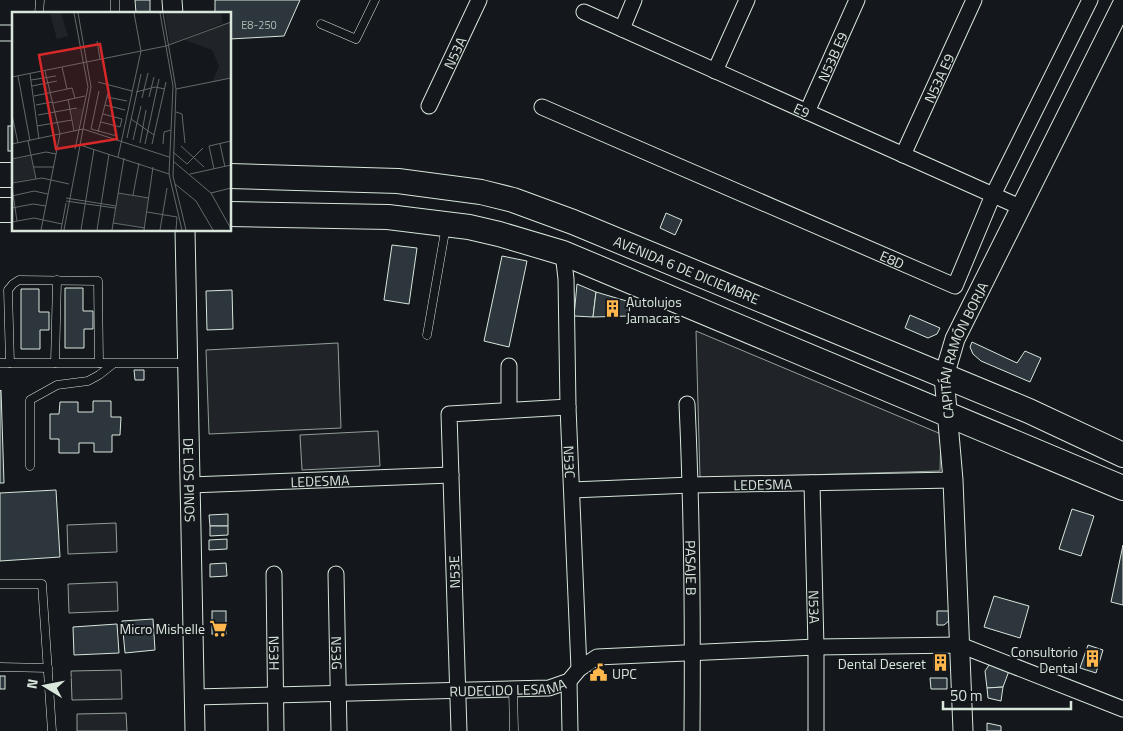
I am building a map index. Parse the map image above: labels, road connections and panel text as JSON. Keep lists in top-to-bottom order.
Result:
{
  "streets": {
    "main road": ["AVENIDA 6 DE DICIEMBRE"],
    "street": [
      "N53A",
      "N53B E9",
      "N53A E9",
      "E9",
      "E8D",
      "CAPITÁN RAMÓN BORJA",
      "N53C",
      "DE LOS PINOS",
      "LEDESMA",
      "PASAJE B",
      "N53E",
      "N53H",
      "N53G",
      "RUDECIDO LESAMA"
    ]
  },
  "crossings": [
    ["N53A", "LEDESMA"],
    ["N53A", "RUDECIDO LESAMA"],
    ["N53B E9", "E9"],
    ["N53A E9", "E9"],
    ["E9", "E8D"],
    ["E9", "CAPITÁN RAMÓN BORJA"],
    ["AVENIDA 6 DE DICIEMBRE", "CAPITÁN RAMÓN BORJA"],
    ["CAPITÁN RAMÓN BORJA", "LEDESMA"],
    ["CAPITÁN RAMÓN BORJA", "RUDECIDO LESAMA"],
    ["N53C", "LEDESMA"],
    ["N53C", "RUDECIDO LESAMA"],
    ["DE LOS PINOS", "LEDESMA"],
    ["DE LOS PINOS", "RUDECIDO LESAMA"],
    ["LEDESMA", "PASAJE B"],
    ["LEDESMA", "N53E"],
    ["PASAJE B", "RUDECIDO LESAMA"],
    ["N53E", "RUDECIDO LESAMA"],
    ["N53H", "RUDECIDO LESAMA"],
    ["N53G", "RUDECIDO LESAMA"]
  ],
  "places": {
    "building": ["Autolujos Jamacars", "Consultorio Dental", "Dental Deseret"],
    "supermarket": ["Micro Mishelle"],
    "public building": ["UPC"]
  },
  "house_numbers": ["E8-250"],
  "scale_bar": "50 m",
  "north": "left"
}
